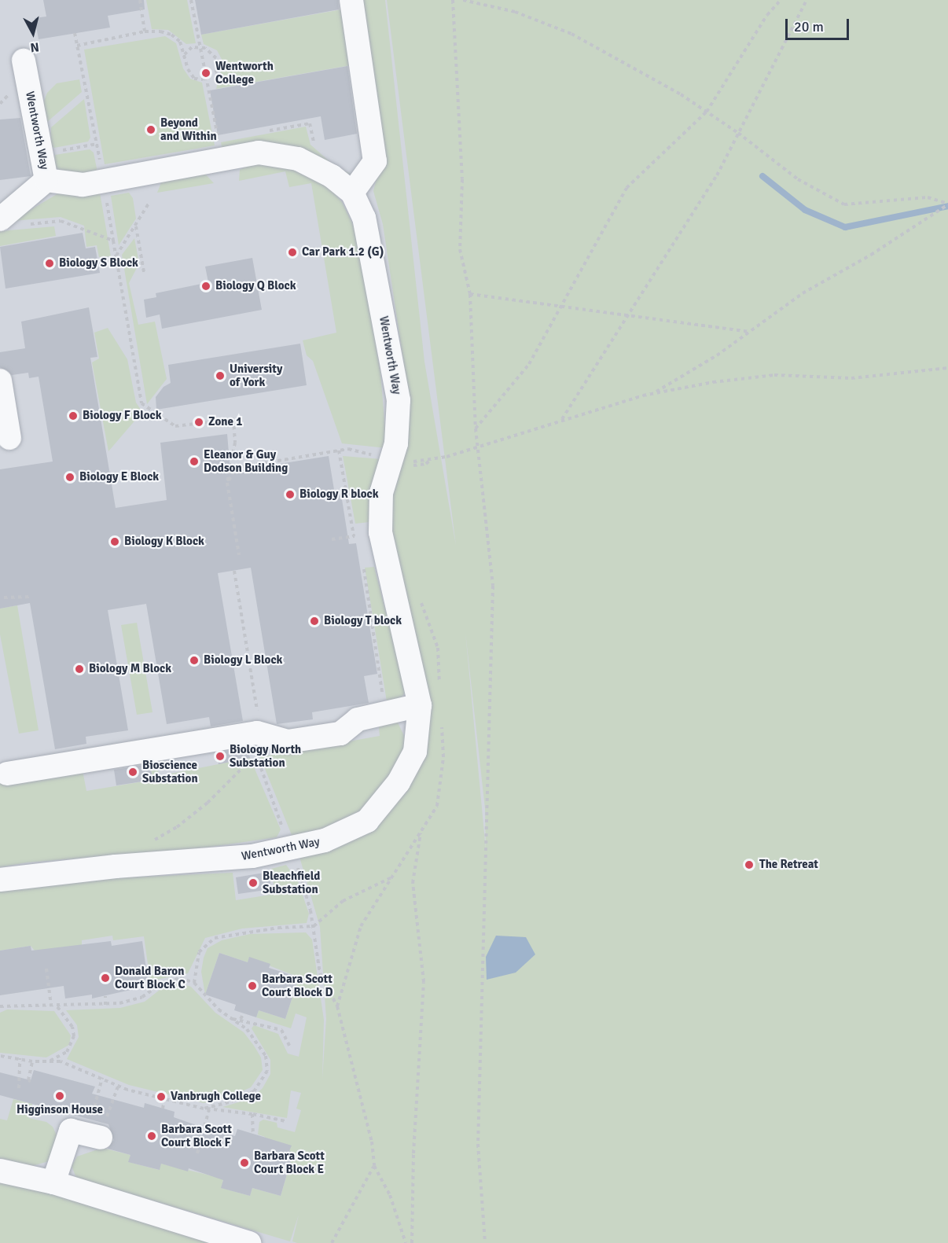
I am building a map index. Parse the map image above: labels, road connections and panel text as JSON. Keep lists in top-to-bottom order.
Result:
{
  "streets": {
    "street": ["Wentworth Way"]
  },
  "places": [
    "Wentworth College",
    "Beyond and Within",
    "Car Park 1.2 (G)",
    "Biology S Block",
    "Biology Q Block",
    "University of York",
    "Biology F Block",
    "Zone 1",
    "Eleanor & Guy Dodson Building",
    "Biology E Block",
    "Biology R block",
    "Biology K Block",
    "Biology T block",
    "Biology L Block",
    "Biology M Block",
    "Biology North Substation",
    "Bioscience Substation",
    "The Retreat",
    "Bleachfield Substation",
    "Donald Baron Court Block C",
    "Barbara Scott Court Block D",
    "Higginson House",
    "Vanbrugh College",
    "Barbara Scott Court Block F",
    "Barbara Scott Court Block E"
  ],
  "scale_bar": "20 m",
  "north": "bottom"
}
